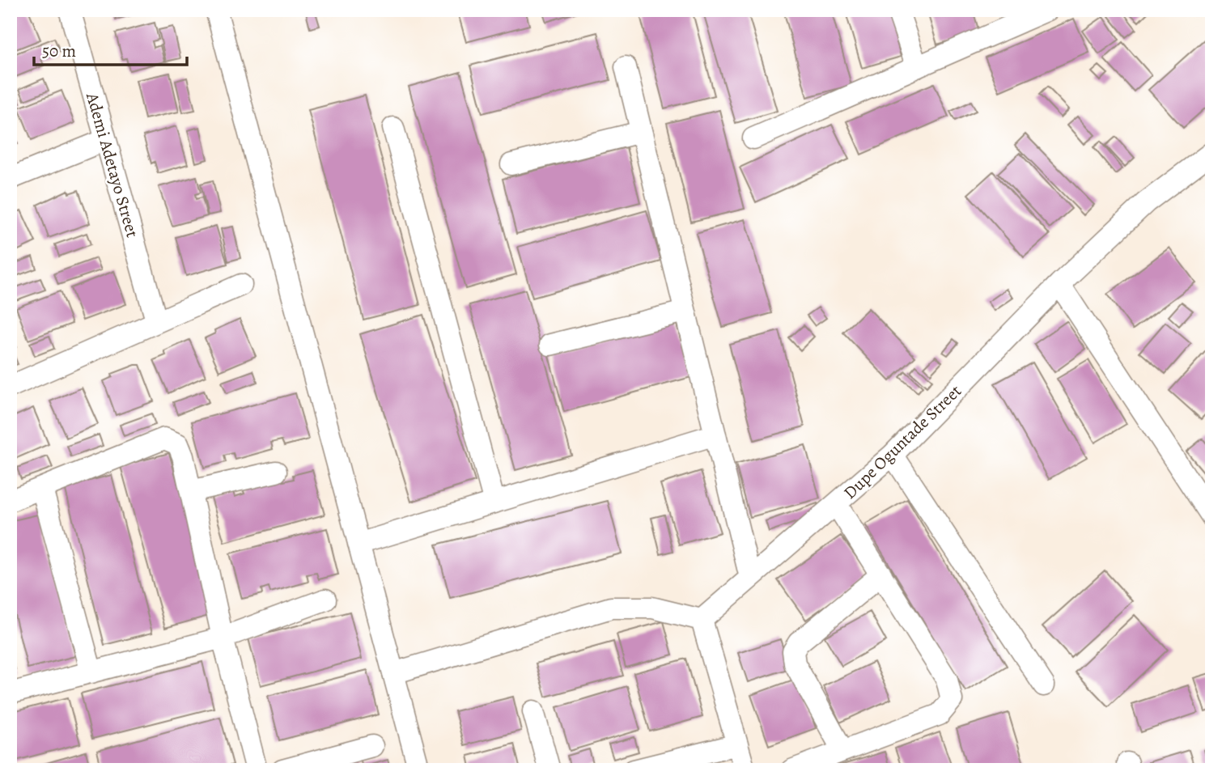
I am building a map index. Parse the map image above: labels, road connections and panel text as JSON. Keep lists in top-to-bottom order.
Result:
{
  "streets": {
    "street": ["Ademi Adetayo Street", "Dupe Oguntade Street"]
  },
  "scale_bar": "50 m"
}
